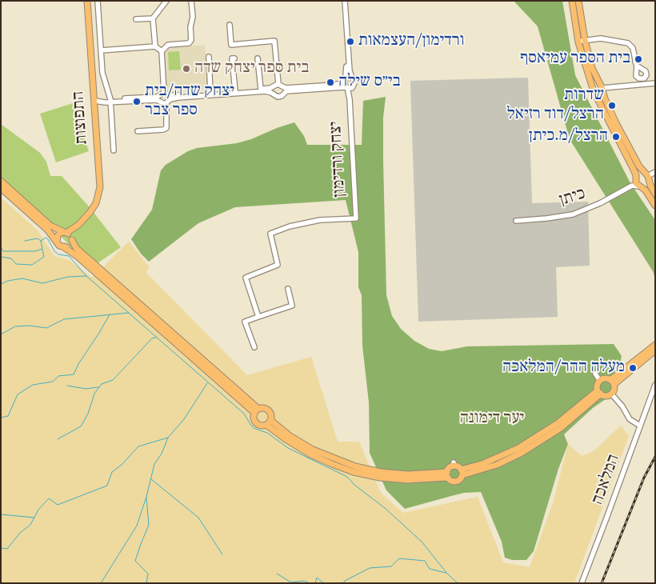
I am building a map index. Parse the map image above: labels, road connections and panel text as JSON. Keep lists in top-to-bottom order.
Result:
{
  "streets": {
    "main road": ["התפוצות"],
    "street": ["יצחק ורדימון", "כיתן", "המלאכה"]
  },
  "parks": ["יער דימונה"],
  "places": [
    "ורדימון/העצמאות",
    "בית הספר עמיאסף",
    "בית ספר יצחק שדה",
    "בי״ס שילה",
    "יצחק שדה/בית ספר צבר",
    "שדרות הרצל/דוד רזיאל",
    "הרצל/מ.כיתן",
    "מעלה ההר/המלאכה"
  ]
}
